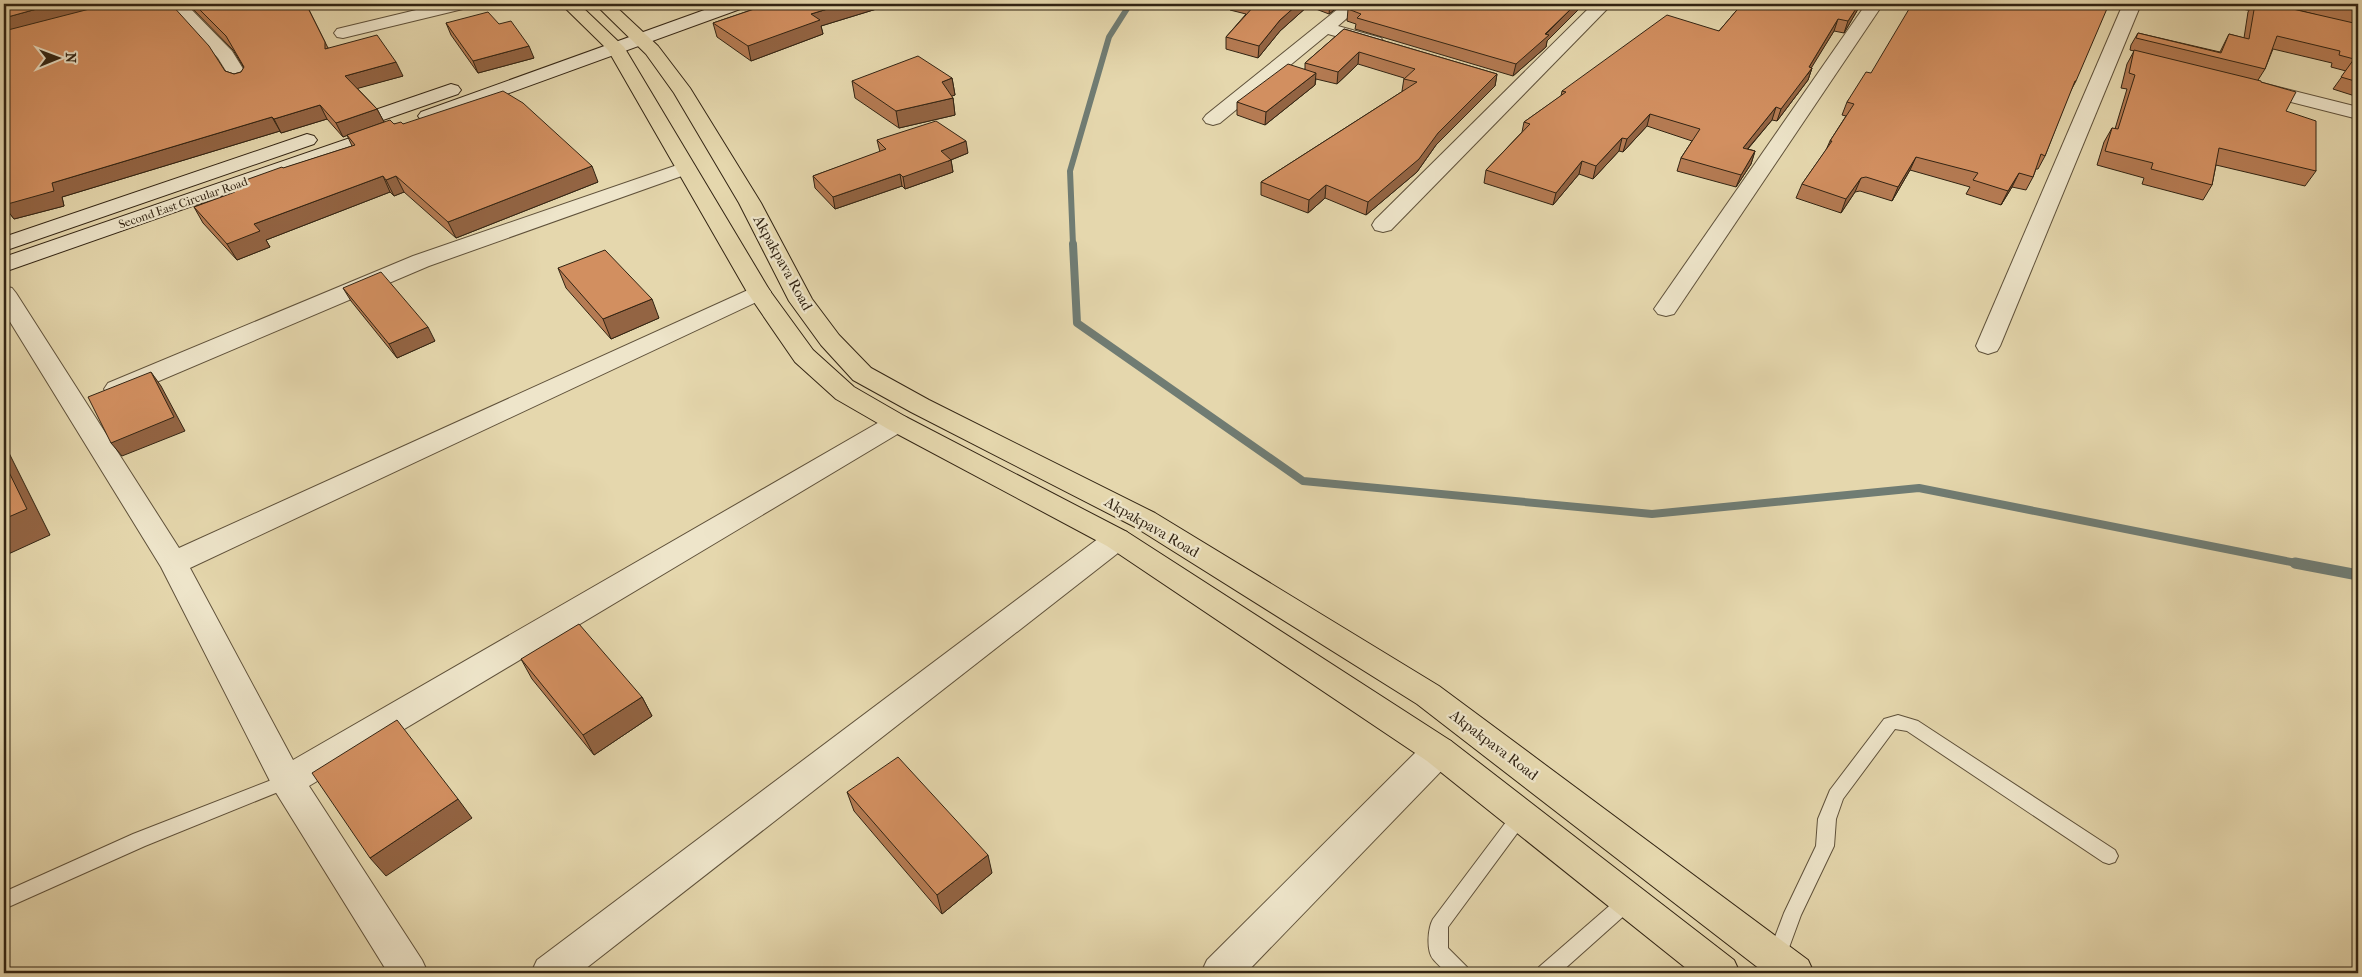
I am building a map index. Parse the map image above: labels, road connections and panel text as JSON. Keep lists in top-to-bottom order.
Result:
{
  "streets": {
    "highway": ["Akpakpava Road"],
    "street": ["Second East Circular Road"]
  },
  "crossings": [
    ["Second East Circular Road", "Akpakpava Road"]
  ],
  "north": "right"
}
